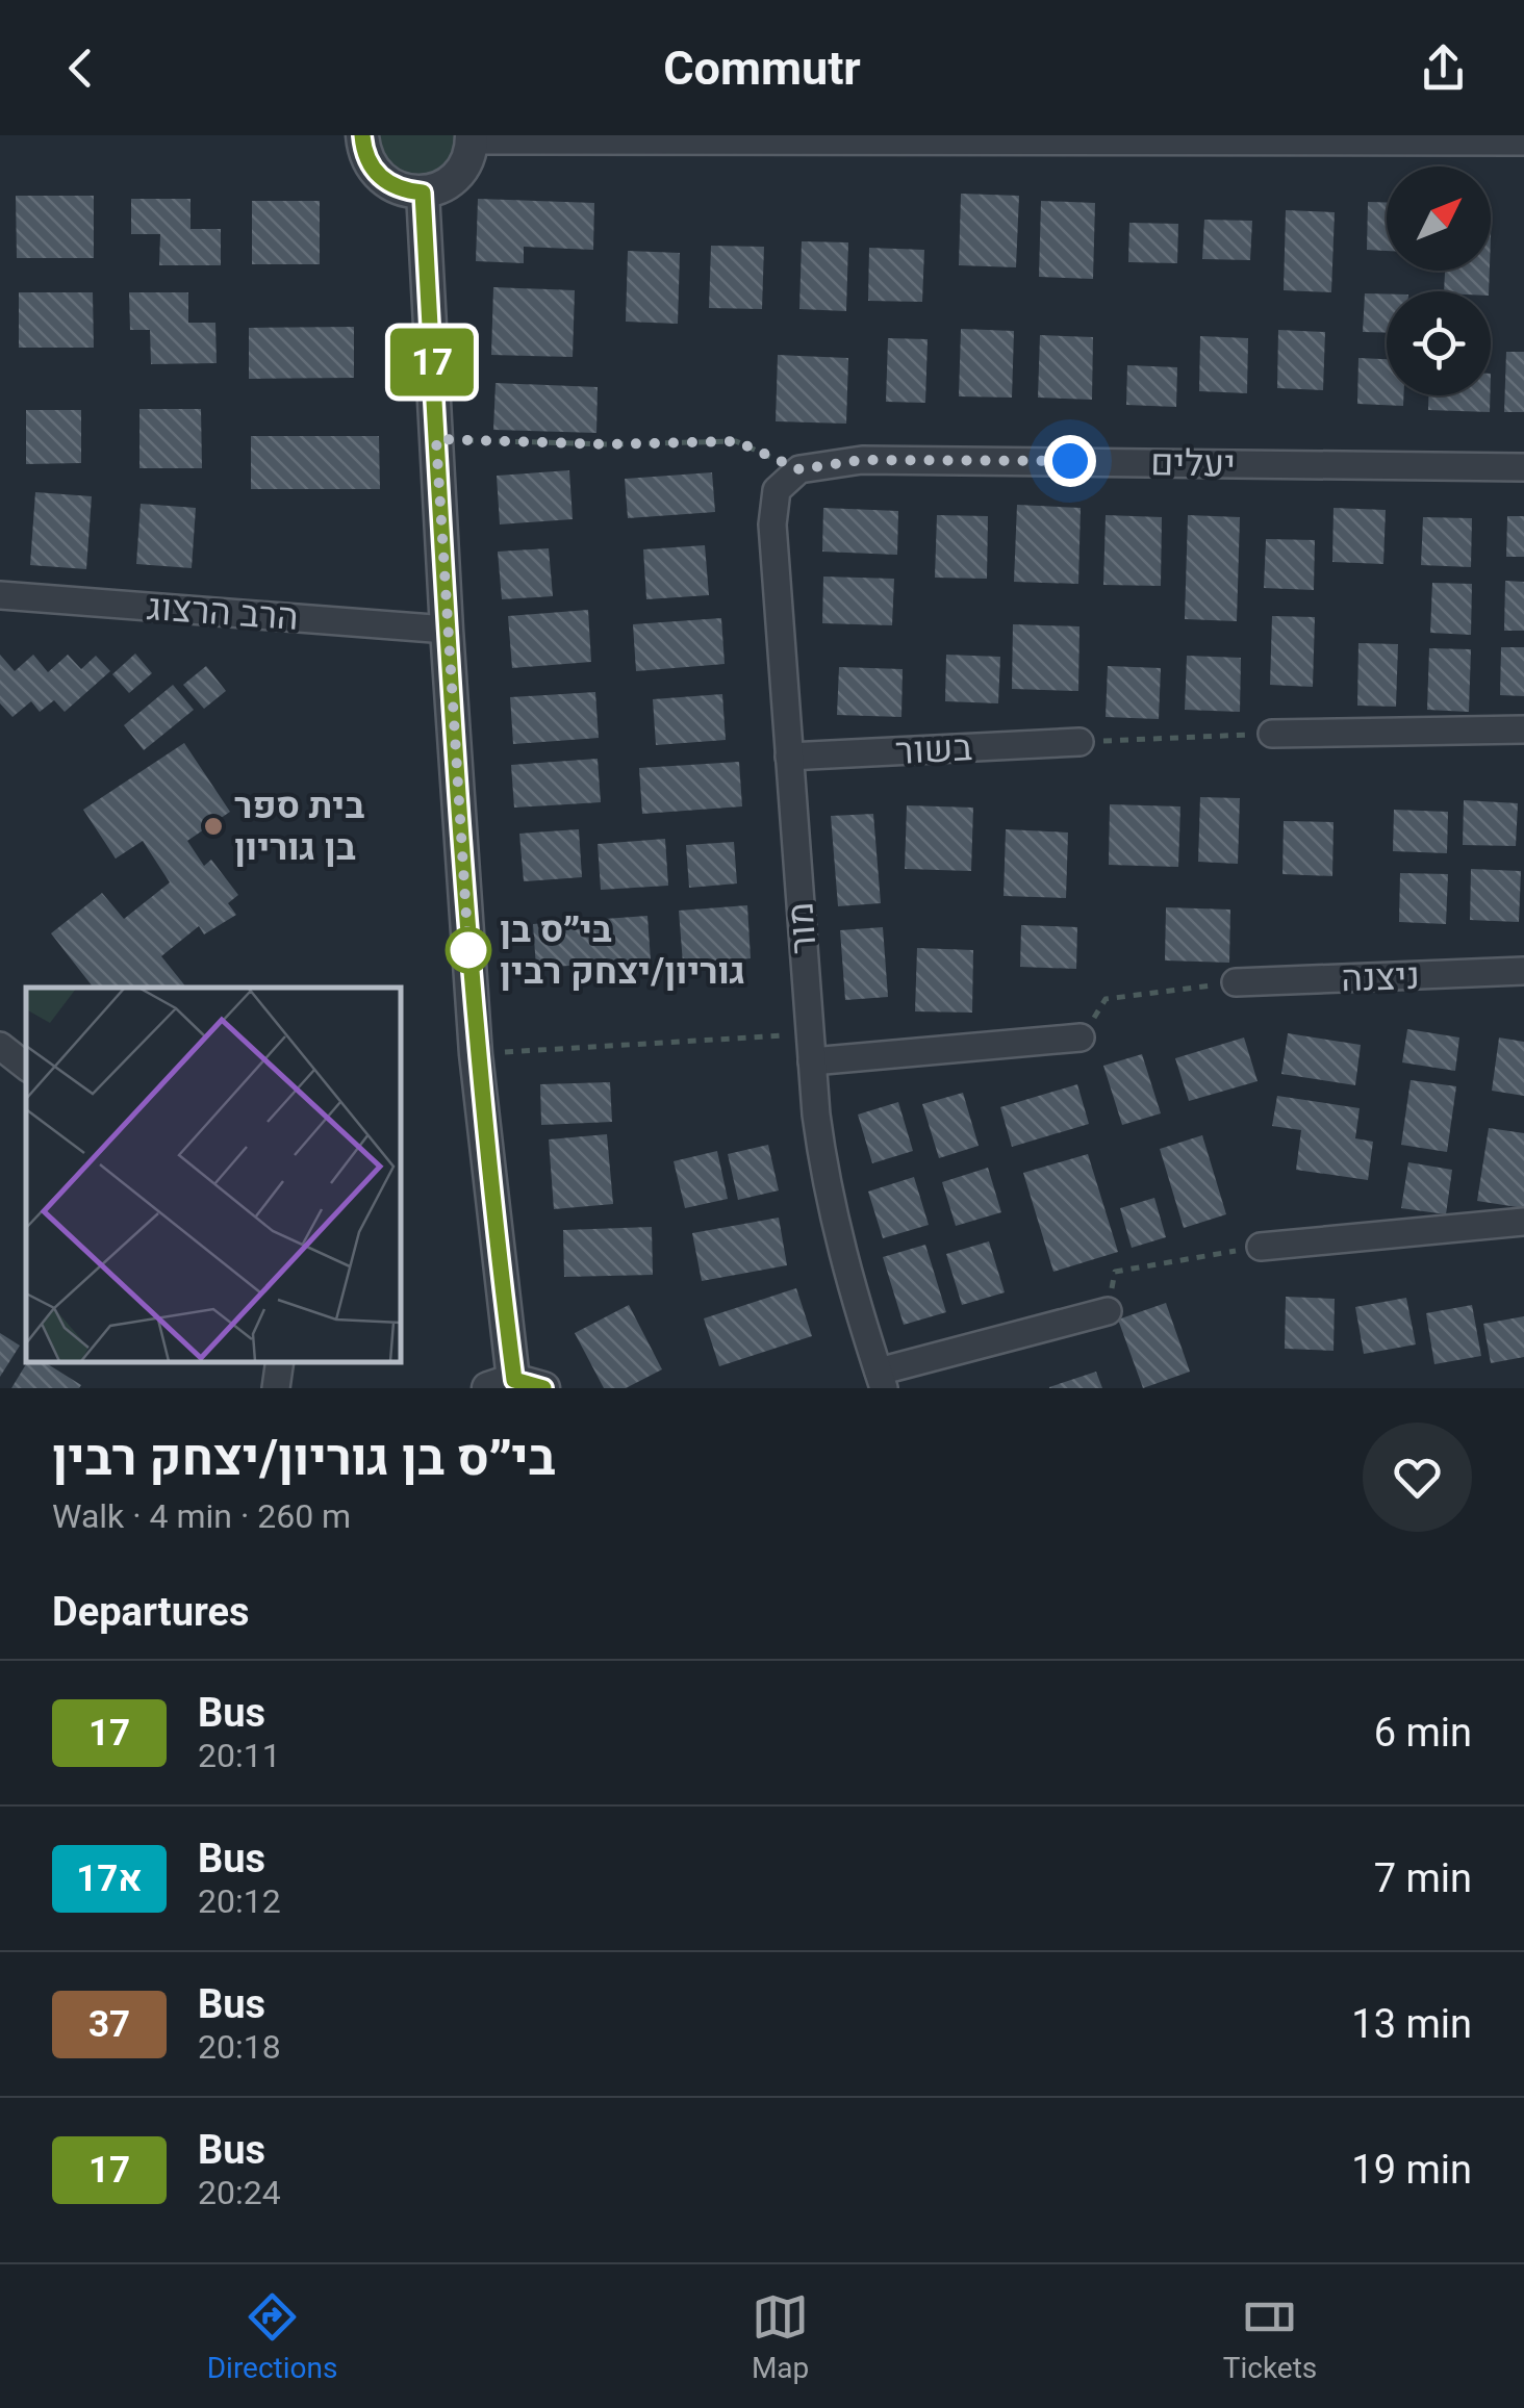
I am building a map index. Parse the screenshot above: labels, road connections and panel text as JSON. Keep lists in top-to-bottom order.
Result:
{
  "streets": {
    "street": [
      "יעלים",
      "הרב הרצוג",
      "בשור",
      "מור",
      "ניצנה"
    ]
  },
  "crossings": [
    ["יעלים", "מור"],
    ["בשור", "מור"]
  ],
  "places": ["בית ספר בן גוריון", "בי״ס בן גוריון/יצחק רבין"],
  "lines": ["bus line 17"],
  "north": "top right",
  "page": {
    "header": "Commutr",
    "on_map": "17",
    "heading": [
      ["בי״ס בן גוריון/יצחק רבין", "Walk · 4 min · 260 m"],
      "Departures"
    ],
    "list": [
      {
        "mark": "17",
        "name": "Bus",
        "note": "20:11",
        "value": "6 min"
      },
      {
        "mark": "17א",
        "name": "Bus",
        "note": "20:12",
        "value": "7 min"
      },
      {
        "mark": "37",
        "name": "Bus",
        "note": "20:18",
        "value": "13 min"
      },
      {
        "mark": "17",
        "name": "Bus",
        "note": "20:24",
        "value": "19 min"
      }
    ],
    "tabs": ["Directions", "Map", "Tickets"]
  }
}
